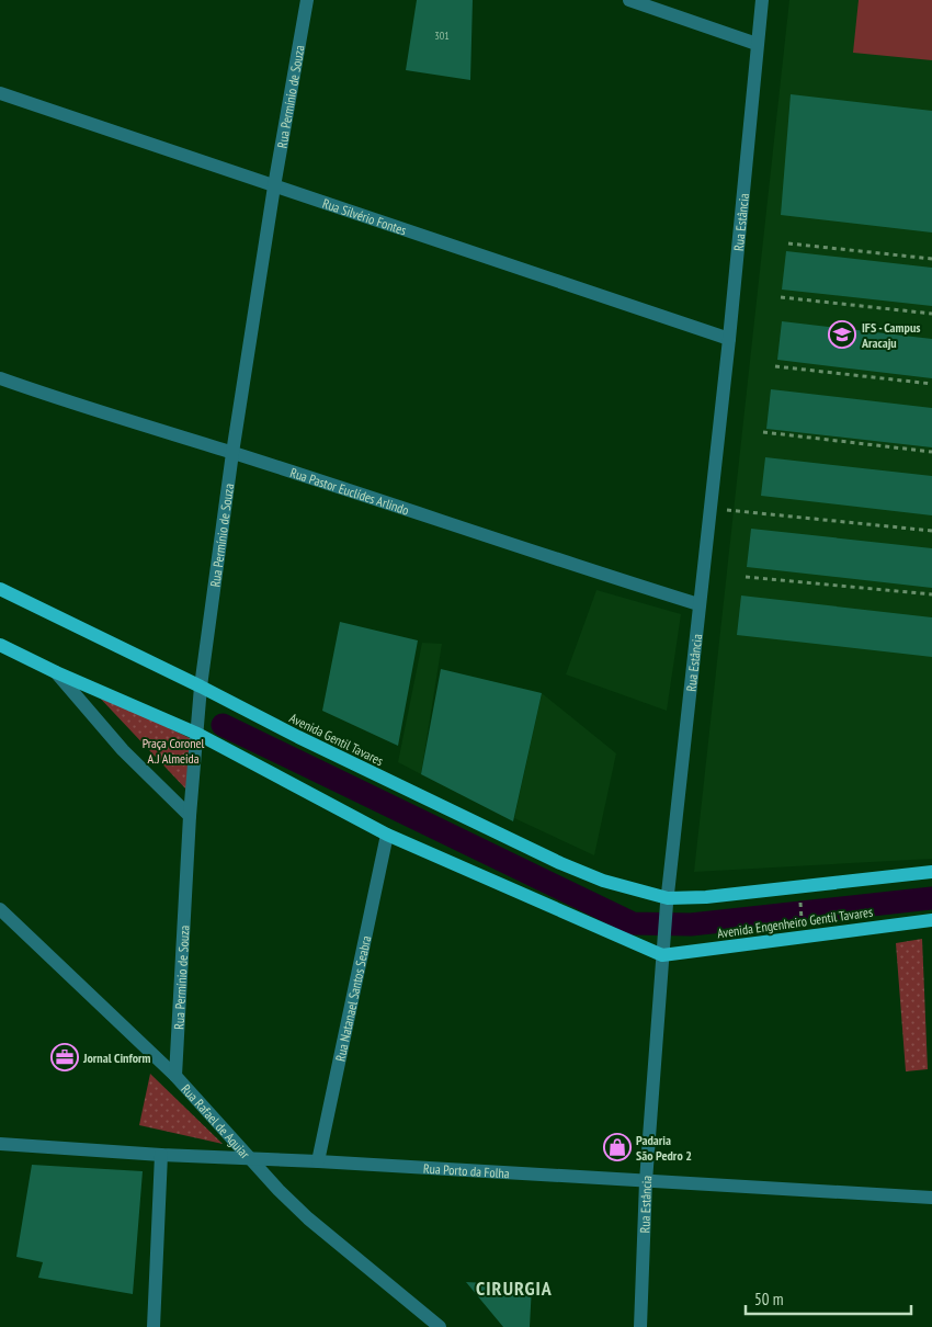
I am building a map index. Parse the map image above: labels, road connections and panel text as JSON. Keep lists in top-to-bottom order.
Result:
{
  "streets": {
    "main road": ["Avenida Gentil Tavares", "Avenida Engenheiro Gentil Tavares"],
    "street": [
      "Rua Permínio de Souza",
      "Rua Silvério Fontes",
      "Rua Estância",
      "Rua Pastor Euclídes Arlindo",
      "Rua Natanael Santos Seabra",
      "Rua Rafael de Aguiar",
      "Rua Porto da Folha"
    ]
  },
  "crossings": [
    ["Rua Permínio de Souza", "Rua Silvério Fontes"],
    ["Rua Permínio de Souza", "Rua Pastor Euclídes Arlindo"],
    ["Rua Permínio de Souza", "Avenida Gentil Tavares"],
    ["Rua Permínio de Souza", "Rua Rafael de Aguiar"],
    ["Rua Silvério Fontes", "Rua Estância"],
    ["Rua Estância", "Rua Pastor Euclídes Arlindo"],
    ["Rua Estância", "Avenida Gentil Tavares"],
    ["Rua Estância", "Avenida Engenheiro Gentil Tavares"],
    ["Rua Estância", "Rua Porto da Folha"],
    ["Rua Natanael Santos Seabra", "Rua Porto da Folha"],
    ["Rua Rafael de Aguiar", "Rua Porto da Folha"]
  ],
  "districts": ["CIRURGIA"],
  "parks": ["Praça Coronel A.J Almeida"],
  "places": {
    "school or university": ["IFS - Campus Aracaju"],
    "office": ["Jornal Cinform"],
    "shop": ["Padaria São Pedro 2"]
  },
  "house_numbers": ["301"],
  "scale_bar": "50 m"
}
